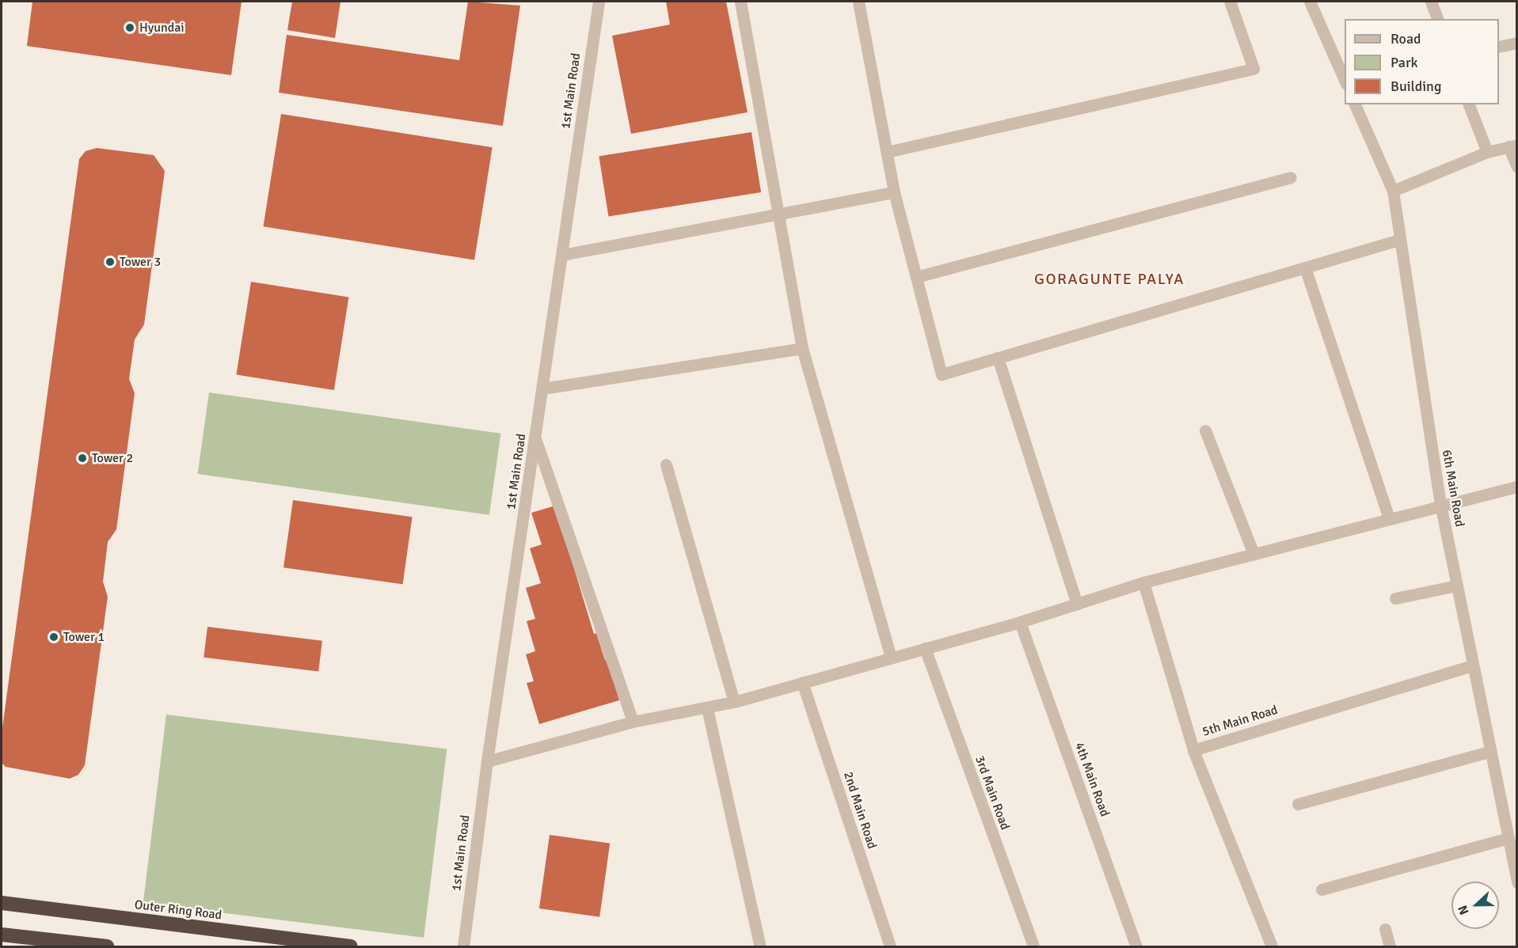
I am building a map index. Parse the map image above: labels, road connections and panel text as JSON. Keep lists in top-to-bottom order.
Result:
{
  "streets": {
    "highway": ["Outer Ring Road"],
    "street": [
      "1st Main Road",
      "6th Main Road",
      "5th Main Road",
      "4th Main Road",
      "3rd Main Road",
      "2nd Main Road"
    ]
  },
  "crossings": [
    ["6th Main Road", "5th Main Road"]
  ],
  "districts": ["GORAGUNTE PALYA"],
  "places": [
    "Hyundai",
    "Tower 3",
    "Tower 2",
    "Tower 1"
  ],
  "legend": ["Road", "Park", "Building"],
  "north": "left"
}
